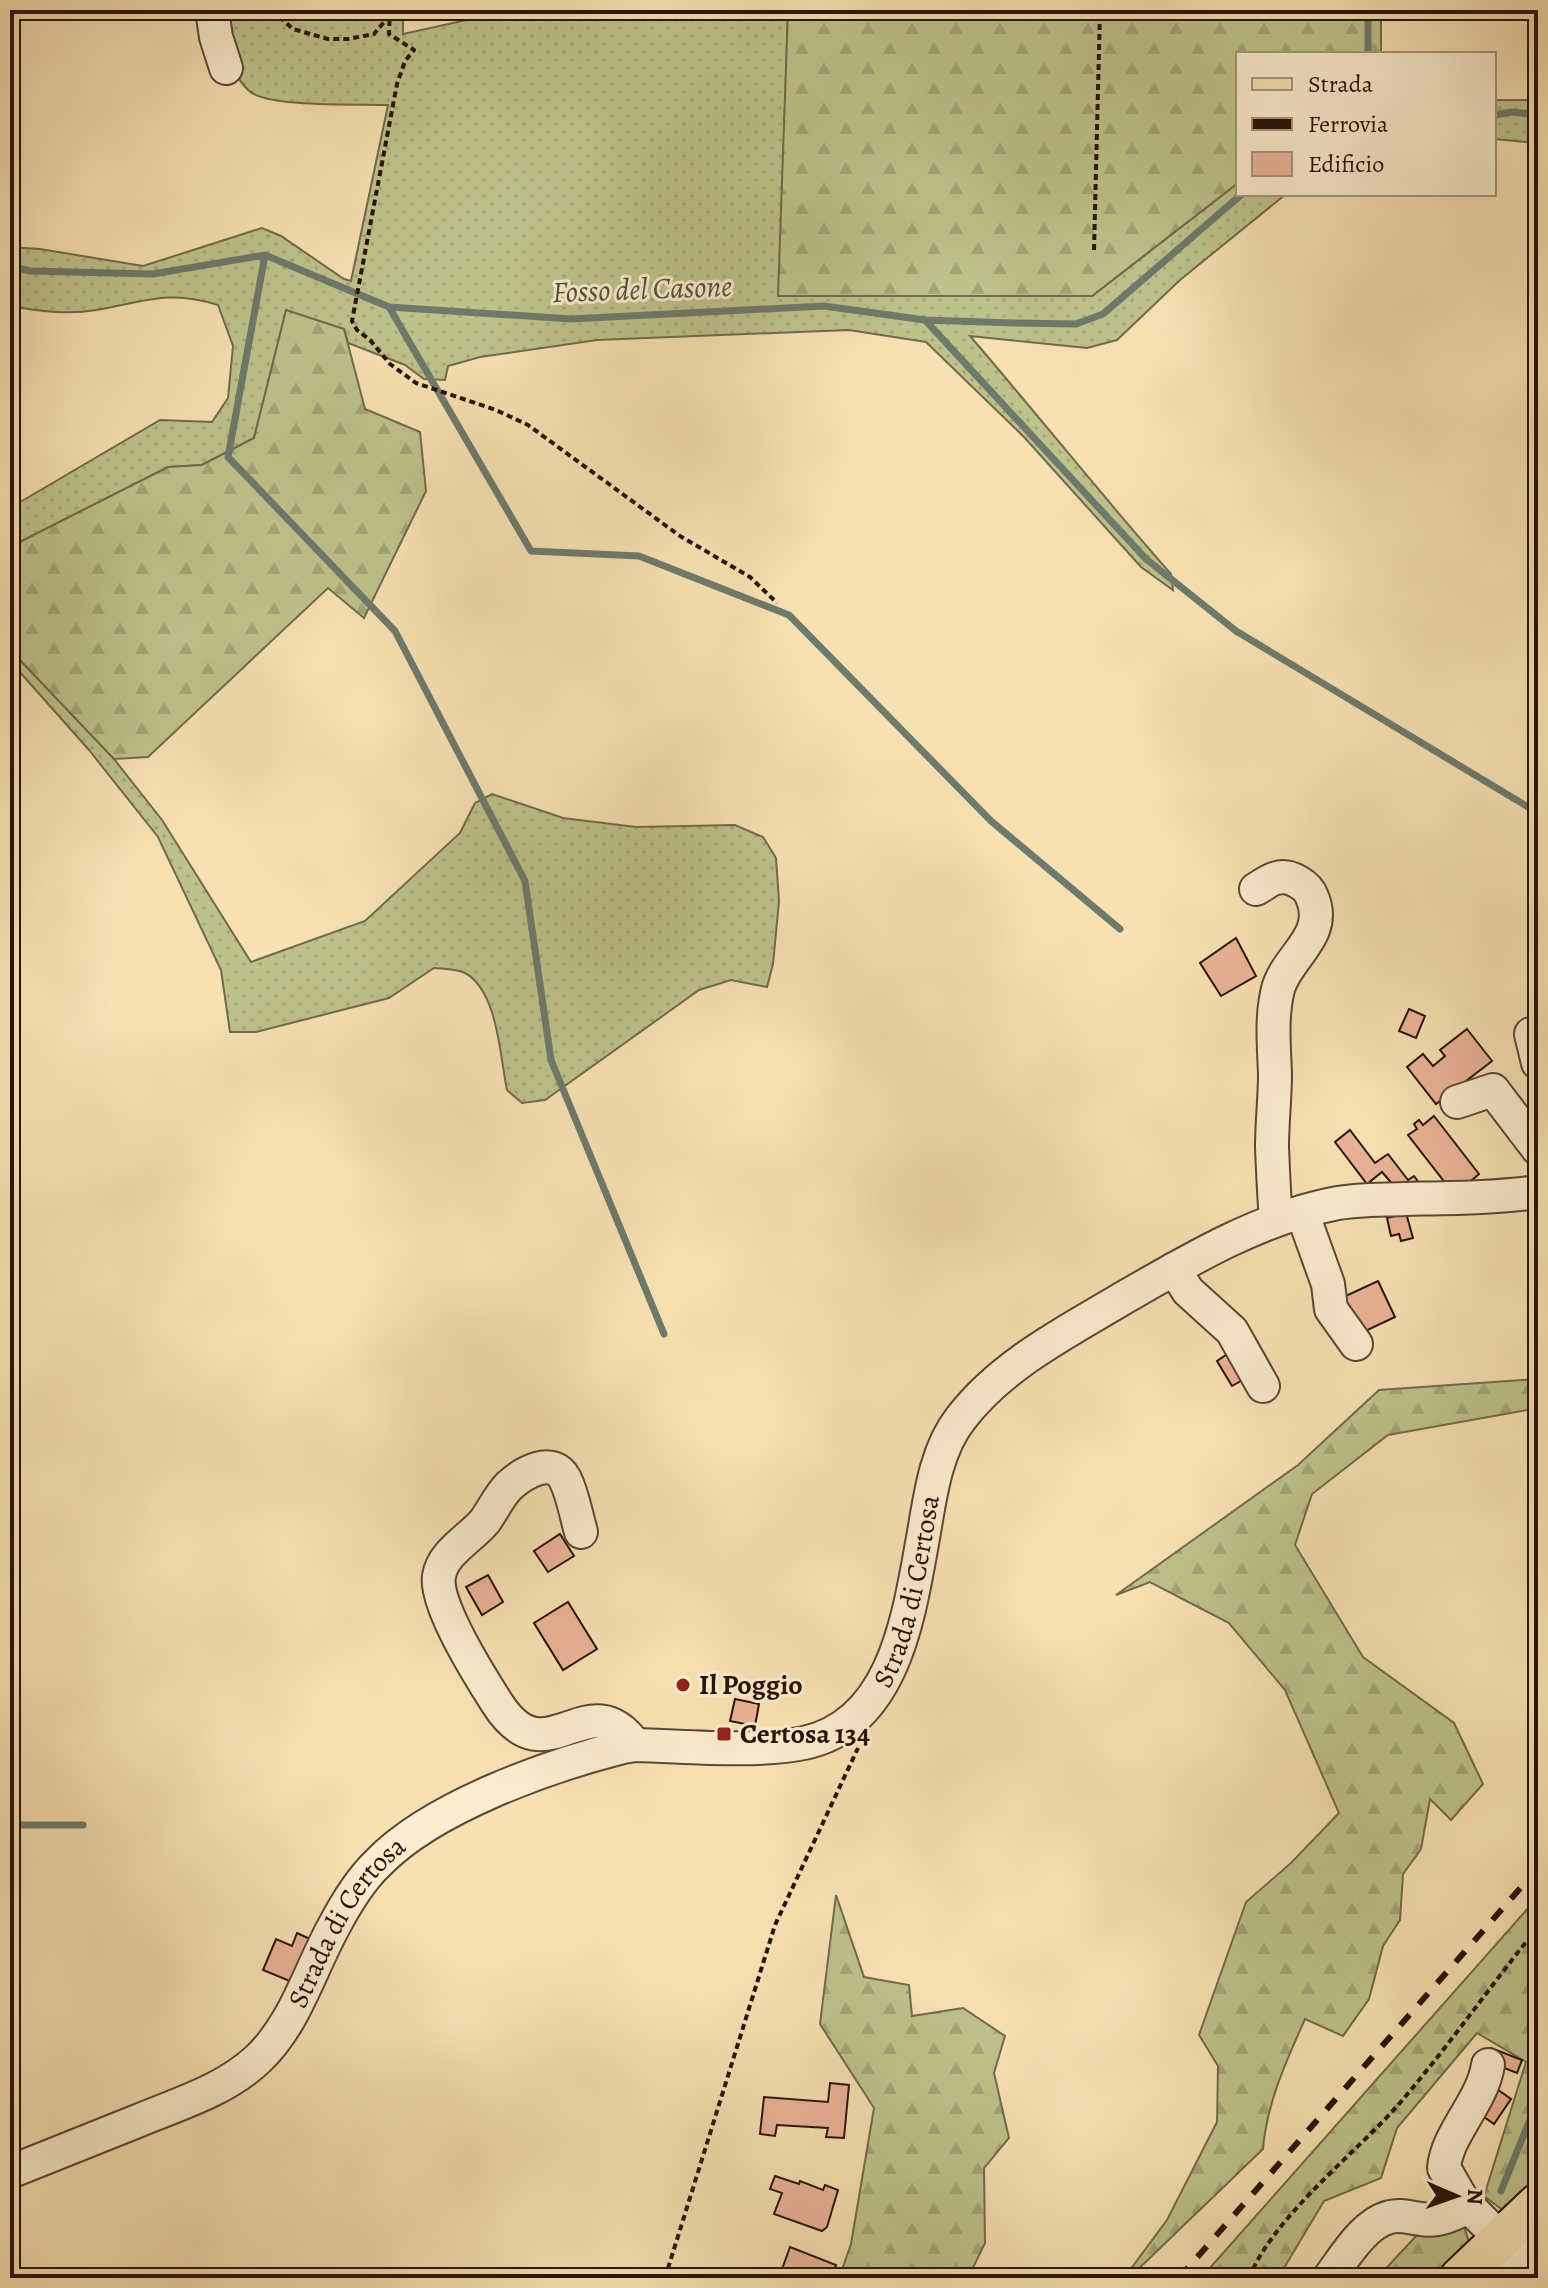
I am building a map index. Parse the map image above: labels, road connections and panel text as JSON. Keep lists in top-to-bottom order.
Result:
{
  "streets": {
    "street": ["Strada di Certosa"]
  },
  "water": ["Fosso del Casone"],
  "places": {
    "other": ["Il Poggio"],
    "transit": ["Certosa 134"]
  },
  "legend": ["Strada", "Ferrovia", "Edificio"],
  "north": "right"
}
